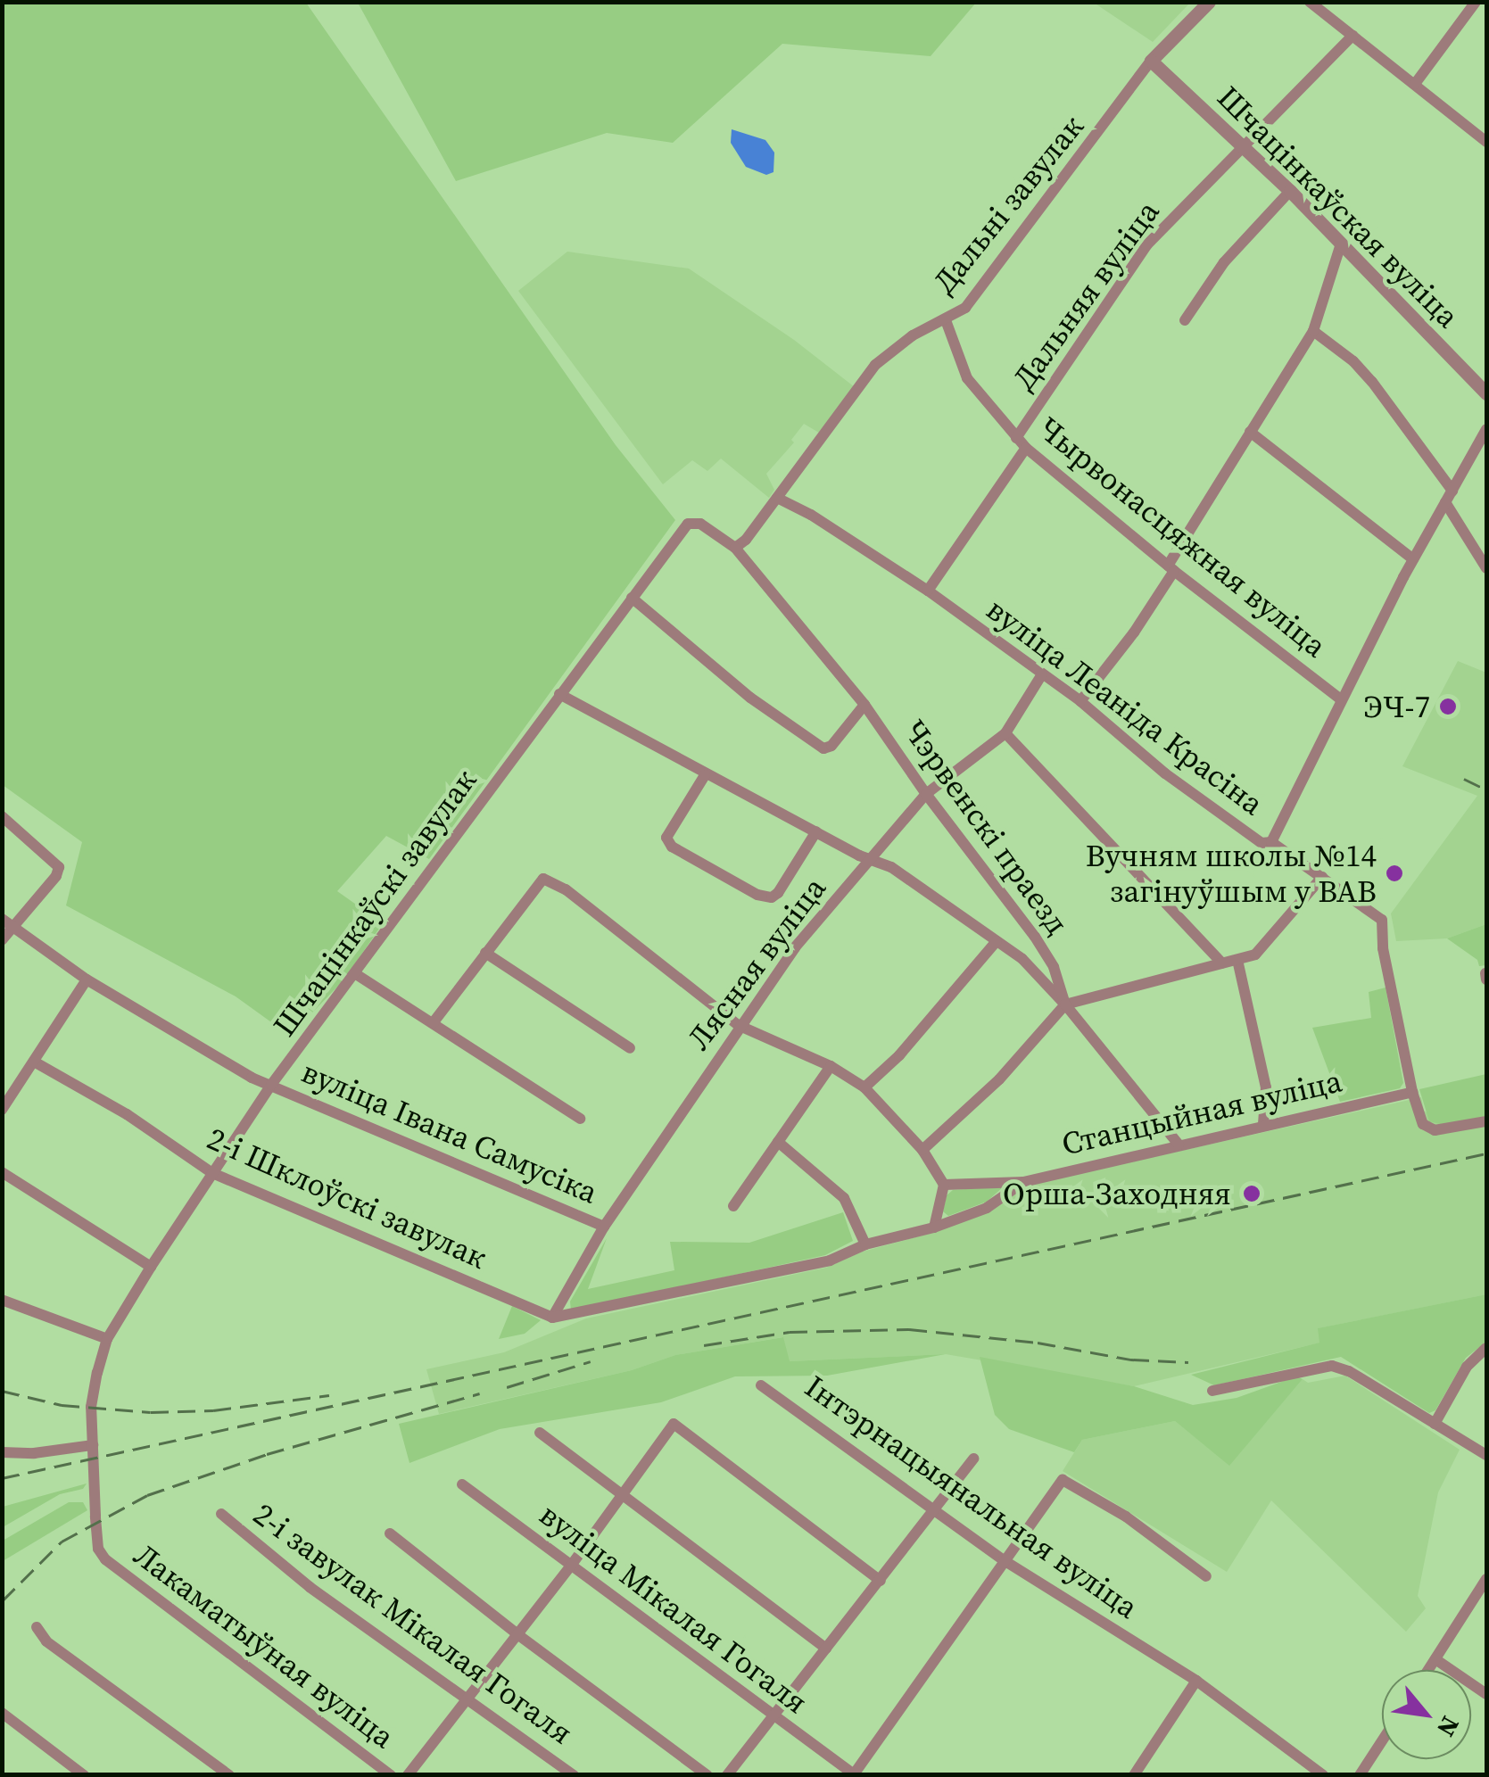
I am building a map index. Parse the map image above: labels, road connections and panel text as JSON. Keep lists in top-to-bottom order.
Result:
{
  "streets": {
    "street": [
      "Дальні завулак",
      "Шчацінкаўская вуліца",
      "Дальняя вуліца",
      "Чырвонасцяжная вуліца",
      "вуліца Леаніда Красіна",
      "Чэрвенскі праезд",
      "Шчацінкаўскі завулак",
      "Лясная вуліца",
      "Станцыйная вуліца",
      "вуліца Івана Самусіка",
      "2-і Шклоўскі завулак",
      "Інтэрнацыянальная вуліца",
      "вуліца Мікалая Гогаля",
      "2-і завулак Мікалая Гогаля",
      "Лакаматыўная вуліца"
    ]
  },
  "crossings": [
    ["Дальні завулак", "Шчацінкаўская вуліца"],
    ["Дальні завулак", "Чырвонасцяжная вуліца"],
    ["Дальні завулак", "вуліца Леаніда Красіна"],
    ["Дальні завулак", "Чэрвенскі праезд"],
    ["Дальні завулак", "Шчацінкаўскі завулак"],
    ["Шчацінкаўская вуліца", "Дальняя вуліца"],
    ["Дальняя вуліца", "Чырвонасцяжная вуліца"],
    ["вуліца Леаніда Красіна", "Лясная вуліца"],
    ["вуліца Леаніда Красіна", "Станцыйная вуліца"],
    ["Чэрвенскі праезд", "Шчацінкаўскі завулак"],
    ["Чэрвенскі праезд", "Лясная вуліца"],
    ["Чэрвенскі праезд", "Станцыйная вуліца"],
    ["Шчацінкаўскі завулак", "вуліца Івана Самусіка"],
    ["Шчацінкаўскі завулак", "2-і Шклоўскі завулак"],
    ["Шчацінкаўскі завулак", "Лакаматыўная вуліца"],
    ["Лясная вуліца", "вуліца Івана Самусіка"],
    ["Лясная вуліца", "2-і Шклоўскі завулак"]
  ],
  "places": ["ЭЧ-7", "Вучням школы №14 загінуўшым у ВАВ", "Орша-Заходняя"],
  "north": "bottom right"
}
